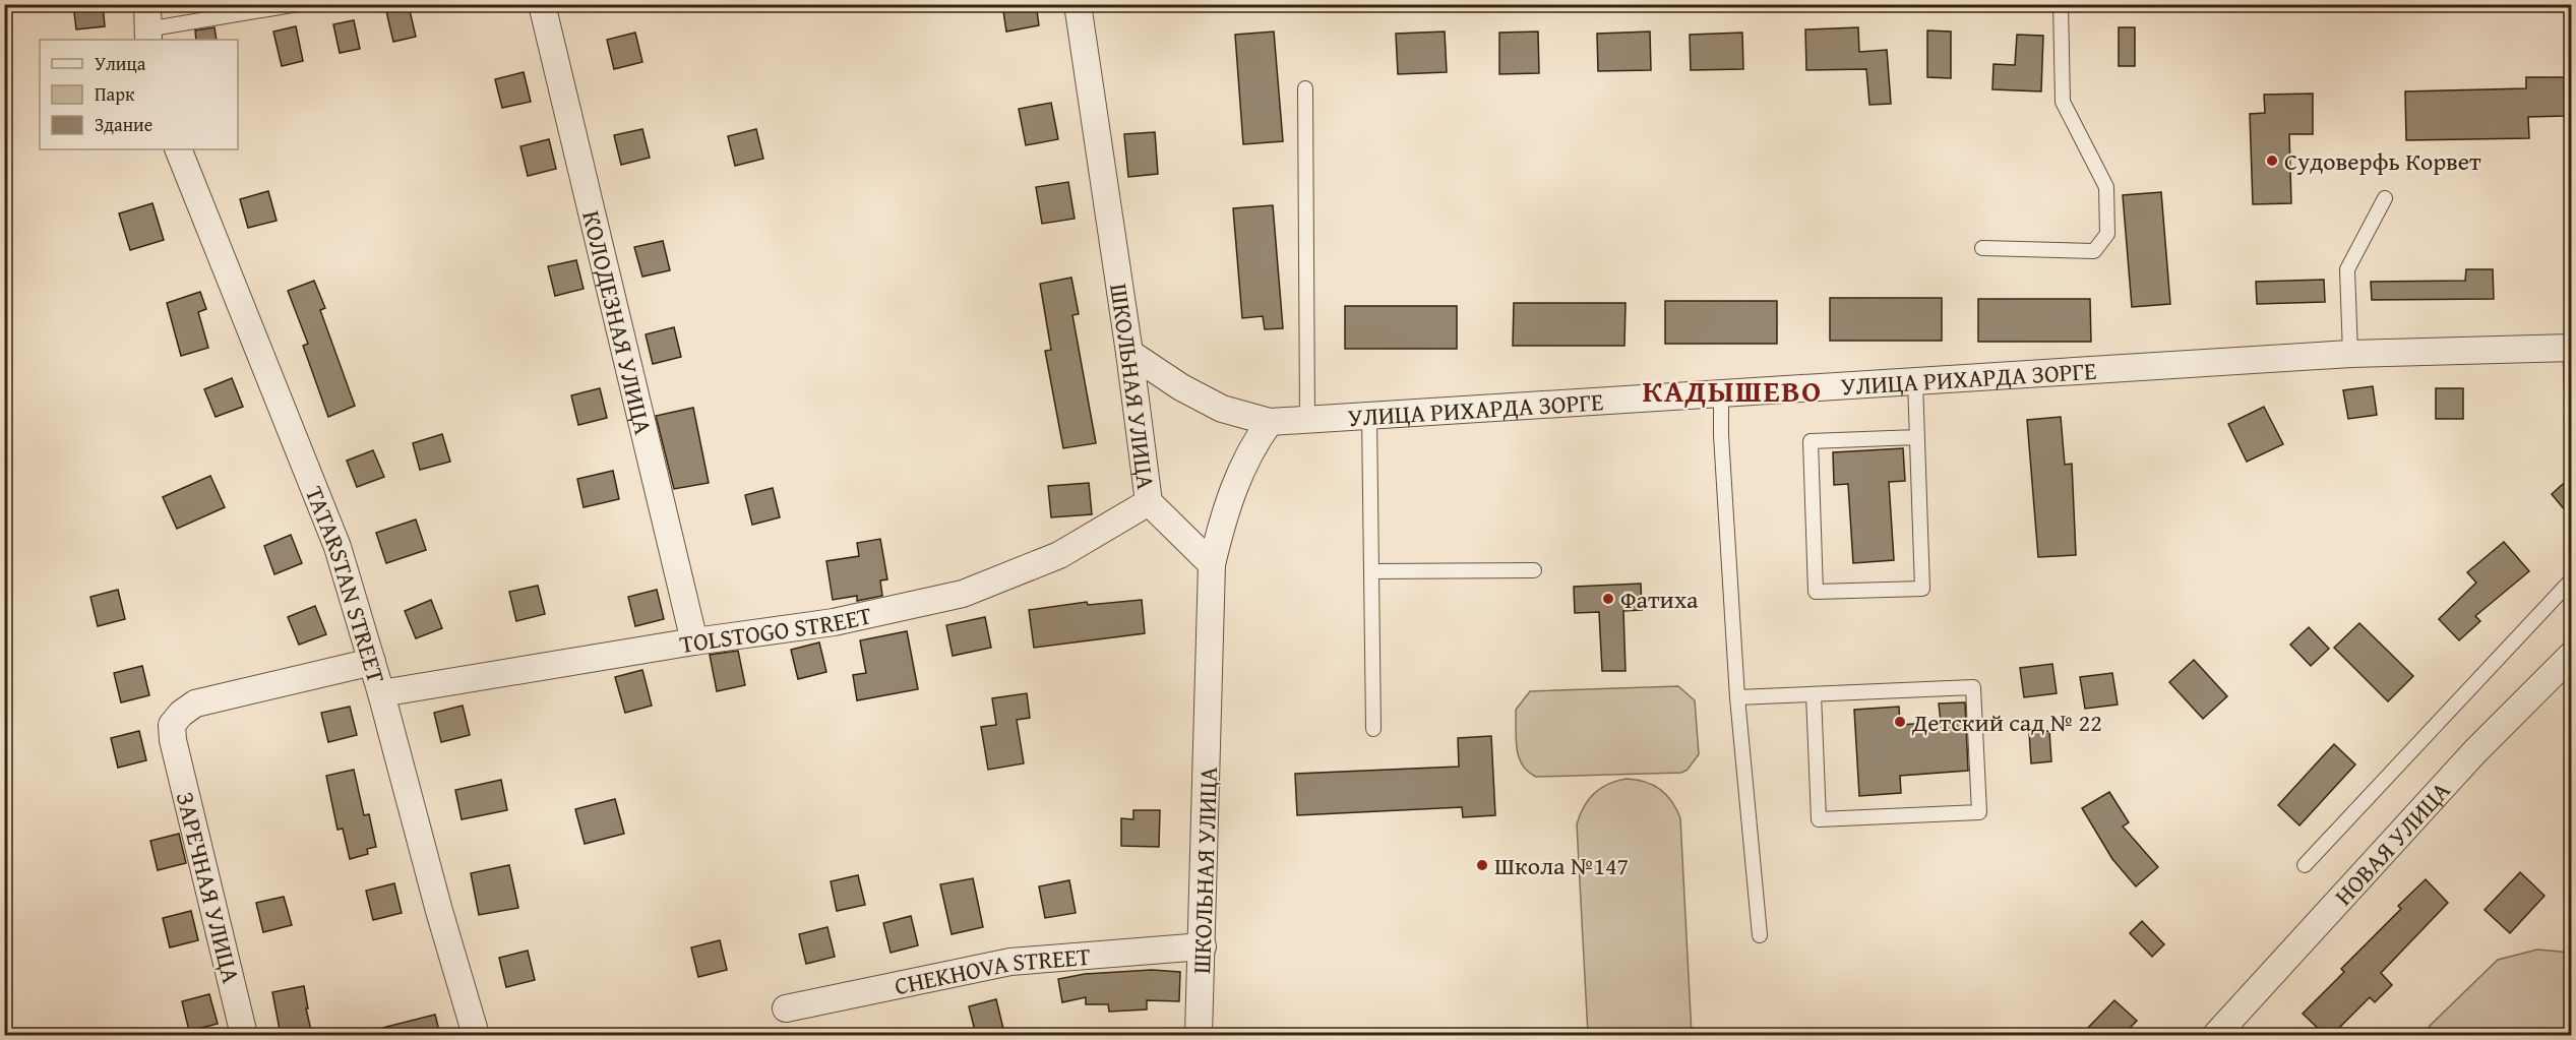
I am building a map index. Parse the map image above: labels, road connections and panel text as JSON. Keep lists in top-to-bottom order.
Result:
{
  "streets": {
    "street": [
      "КОЛОДЕЗНАЯ УЛИЦА",
      "УЛИЦА РИХАРДА ЗОРГЕ",
      "ШКОЛЬНАЯ УЛИЦА",
      "TATARSTAN STREET",
      "TOLSTOGO STREET",
      "НОВАЯ УЛИЦА",
      "ЗАРЕЧНАЯ УЛИЦА",
      "CHEKHOVA STREET"
    ]
  },
  "crossings": [
    ["КОЛОДЕЗНАЯ УЛИЦА", "TOLSTOGO STREET"],
    ["УЛИЦА РИХАРДА ЗОРГЕ", "ШКОЛЬНАЯ УЛИЦА"],
    ["ШКОЛЬНАЯ УЛИЦА", "TOLSTOGO STREET"],
    ["ШКОЛЬНАЯ УЛИЦА", "CHEKHOVA STREET"],
    ["TATARSTAN STREET", "TOLSTOGO STREET"],
    ["TATARSTAN STREET", "ЗАРЕЧНАЯ УЛИЦА"]
  ],
  "districts": ["КАДЫШЕВО"],
  "places": [
    "Судоверфь Корвет",
    "Фатиха",
    "Детский сад № 22",
    "Школа №147"
  ],
  "legend": ["Улица", "Парк", "Здание"]
}
